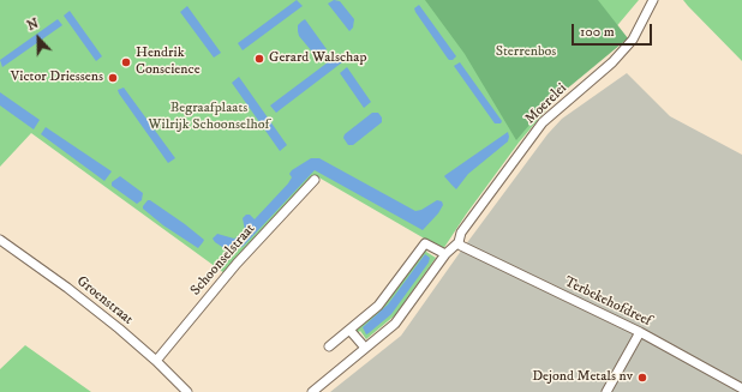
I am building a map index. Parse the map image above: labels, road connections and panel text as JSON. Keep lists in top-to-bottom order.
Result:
{
  "streets": {
    "street": [
      "Moerelei",
      "Schoonselstraat",
      "Groenstraat",
      "Terbekehofdreef"
    ]
  },
  "crossings": [
    ["Moerelei", "Terbekehofdreef"],
    ["Schoonselstraat", "Groenstraat"]
  ],
  "parks": ["Sterrenbos", "Begraafplaats Wilrijk Schoonselhof"],
  "places": [
    "Gerard Walschap",
    "Hendrik Conscience",
    "Victor Driessens",
    "Dejond Metals nv"
  ],
  "scale_bar": "100 m",
  "north": "top"
}
